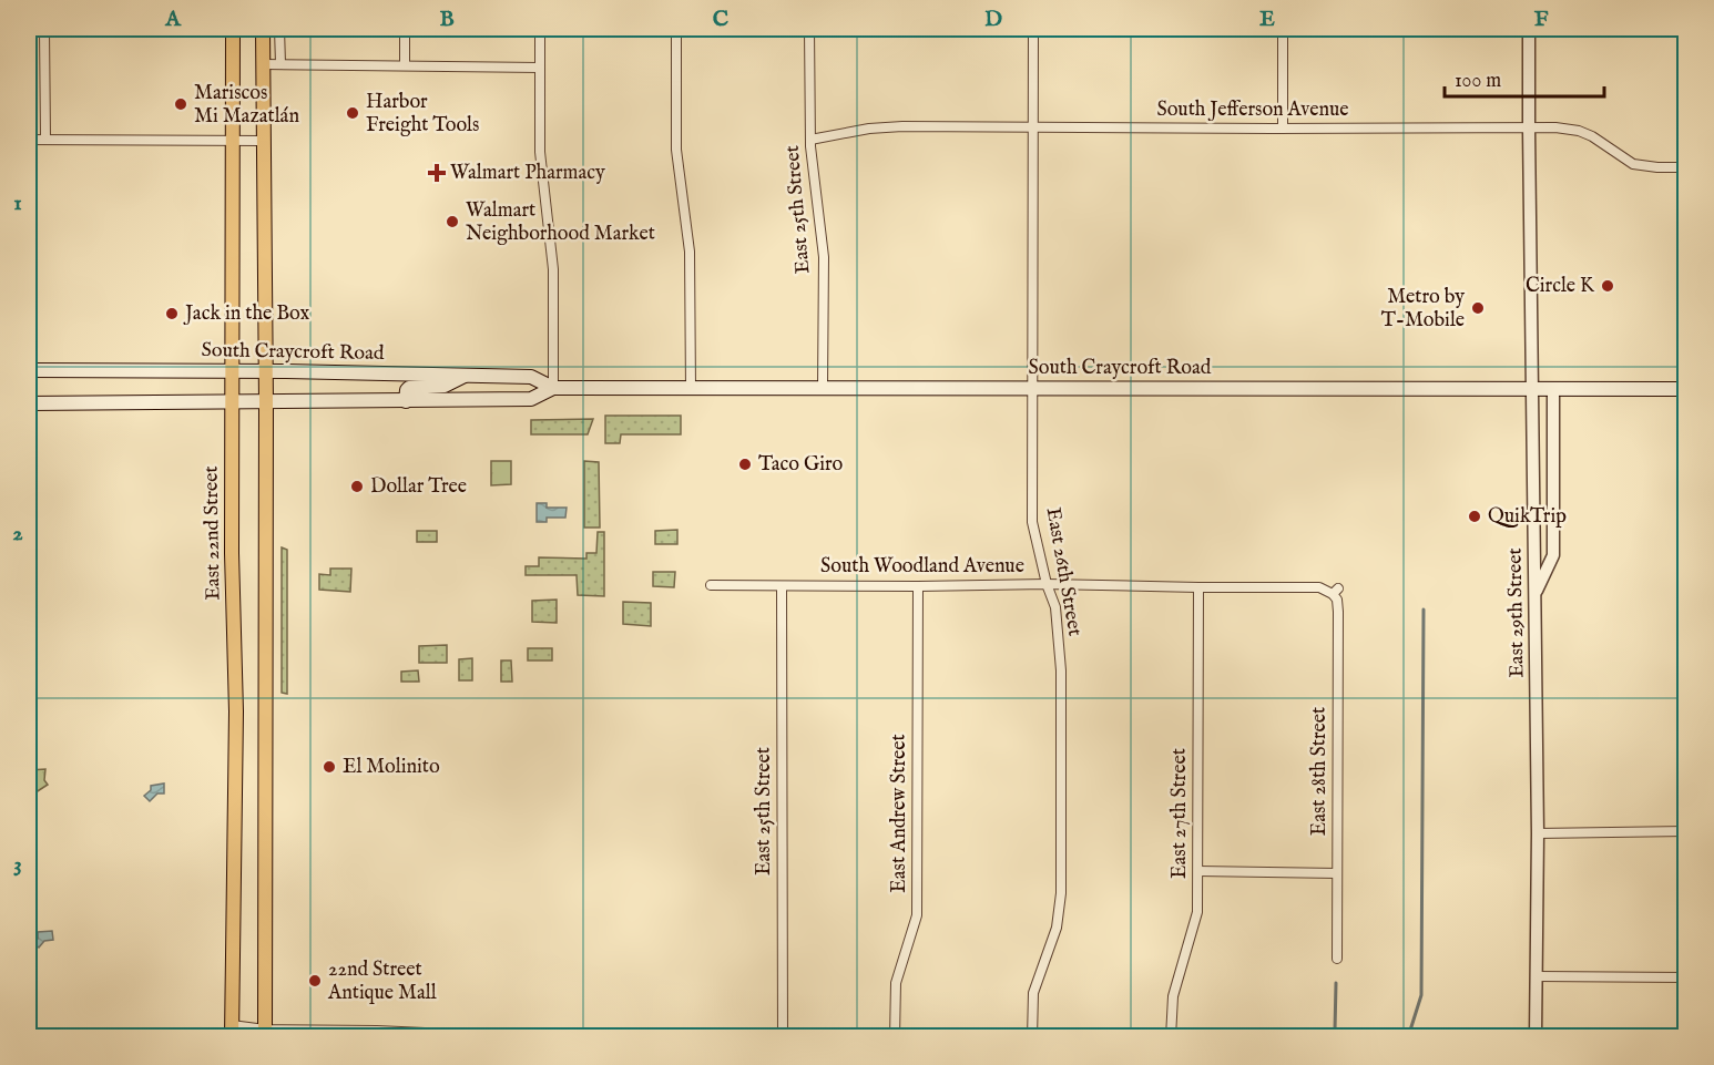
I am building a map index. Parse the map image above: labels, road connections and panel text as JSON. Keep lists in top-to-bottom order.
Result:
{
  "streets": {
    "main road": ["South Craycroft Road", "East 22nd Street"],
    "street": [
      "South Jefferson Avenue",
      "East 25th Street",
      "South Woodland Avenue",
      "East 26th Street",
      "East 29th Street",
      "East 28th Street",
      "East Andrew Street",
      "East 27th Street"
    ]
  },
  "crossings": [
    ["South Jefferson Avenue", "East 25th Street"],
    ["South Jefferson Avenue", "East 26th Street"],
    ["South Jefferson Avenue", "East 29th Street"],
    ["East 25th Street", "South Craycroft Road"],
    ["East 25th Street", "South Woodland Avenue"],
    ["South Craycroft Road", "East 22nd Street"],
    ["South Craycroft Road", "East 26th Street"],
    ["South Craycroft Road", "East 29th Street"],
    ["South Woodland Avenue", "East 26th Street"],
    ["South Woodland Avenue", "East 28th Street"],
    ["South Woodland Avenue", "East Andrew Street"],
    ["South Woodland Avenue", "East 27th Street"]
  ],
  "places": {
    "other": [
      "Mariscos Mi Mazatlán",
      "Harbor Freight Tools",
      "Walmart Neighborhood Market",
      "Circle K",
      "Metro by T-Mobile",
      "Jack in the Box",
      "Taco Giro",
      "Dollar Tree",
      "QuikTrip",
      "El Molinito",
      "22nd Street Antique Mall"
    ],
    "health": ["Walmart Pharmacy"]
  },
  "scale_bar": "100 m",
  "grid": {
    "columns": [
      "A",
      "B",
      "C",
      "D",
      "E",
      "F"
    ],
    "rows": ["1", "2", "3"]
  }
}
